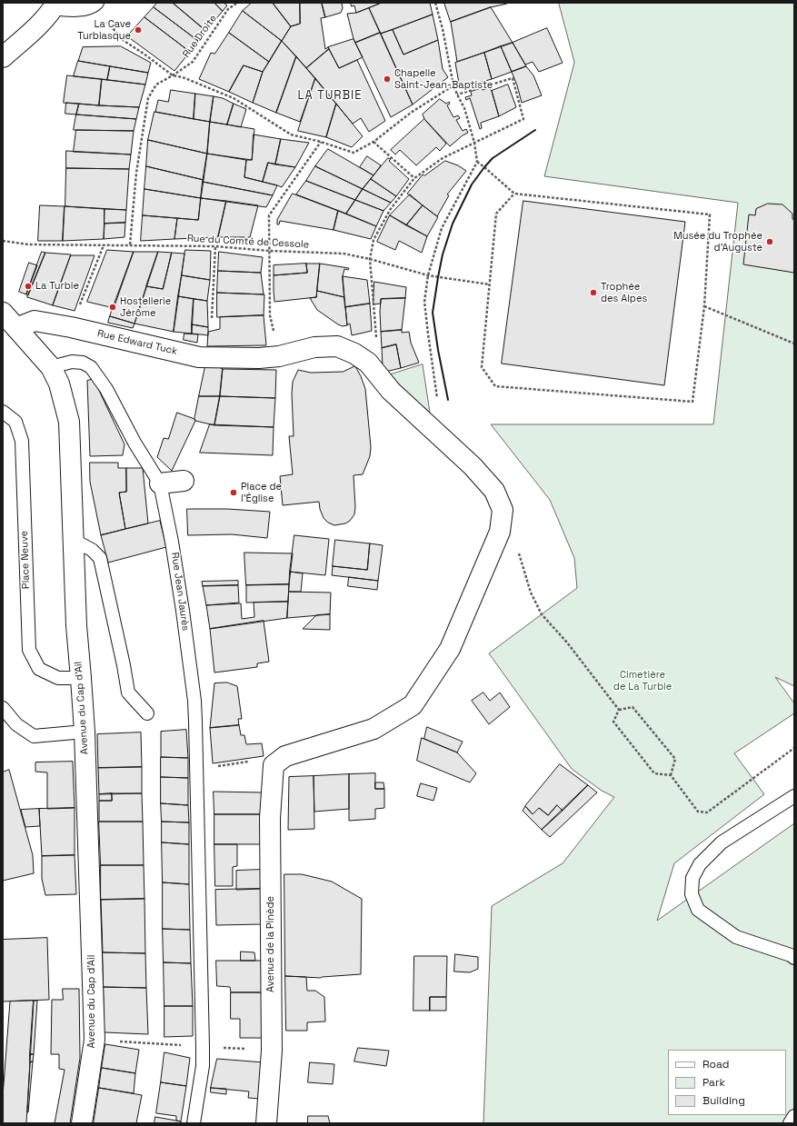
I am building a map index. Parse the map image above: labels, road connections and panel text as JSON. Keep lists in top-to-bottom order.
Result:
{
  "streets": {
    "street": ["Rue Edward Tuck", "Avenue du Cap d'Ail", "Avenue de la Pinède"],
    "lane": ["Place Neuve", "Rue Jean Jaurès"],
    "path": ["Rue Droite", "Rue du Comté de Cessole"]
  },
  "crossings": [
    ["Rue Droite", "Rue du Comté de Cessole"],
    ["Rue Edward Tuck", "Avenue du Cap d'Ail"],
    ["Rue Edward Tuck", "Avenue de la Pinède"],
    ["Place Neuve", "Avenue du Cap d'Ail"],
    ["Rue Jean Jaurès", "Avenue du Cap d'Ail"]
  ],
  "districts": ["LA TURBIE"],
  "parks": ["Cimetière de La Turbie"],
  "places": [
    "La Cave Turbiasque",
    "Chapelle Saint-Jean-Baptiste",
    "Musée du Trophée d'Auguste",
    "La Turbie",
    "Trophée des Alpes",
    "Hostellerie Jérôme",
    "Place de l'Église"
  ],
  "legend": ["Road", "Park", "Building"]
}
